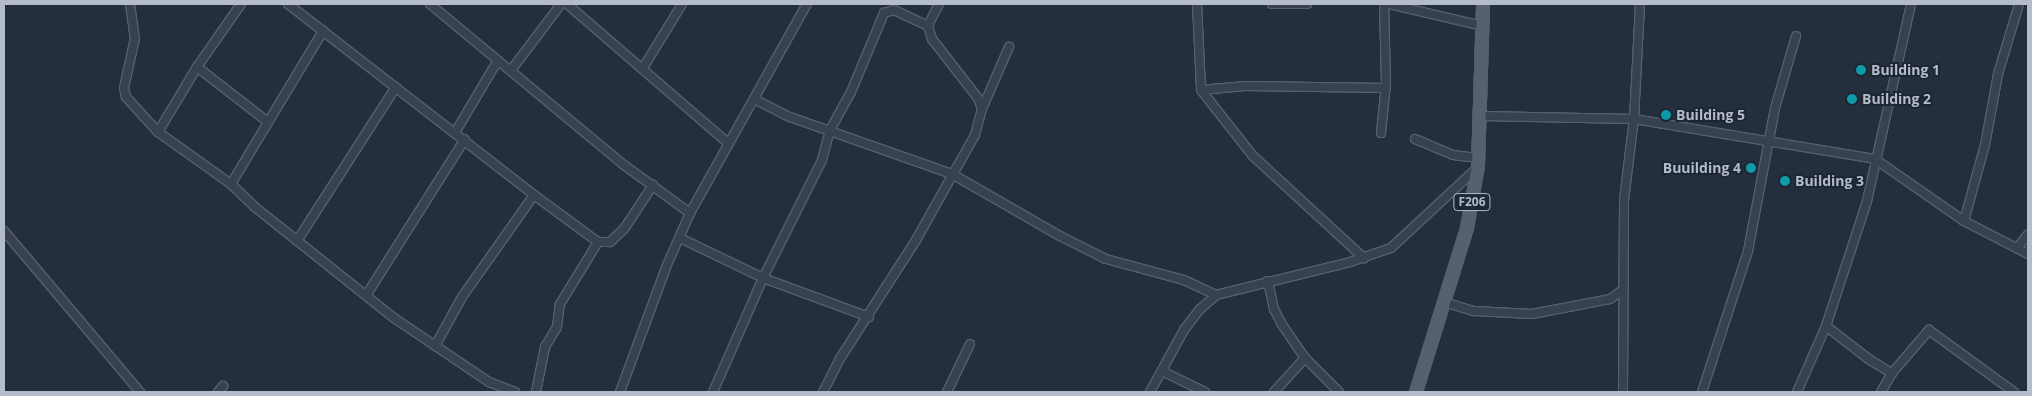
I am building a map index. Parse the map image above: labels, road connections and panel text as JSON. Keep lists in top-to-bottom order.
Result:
{
  "streets": {
    "main road": ["F206"]
  },
  "places": [
    "Building 1",
    "Building 2",
    "Building 5",
    "Buuilding 4",
    "Building 3"
  ]
}
